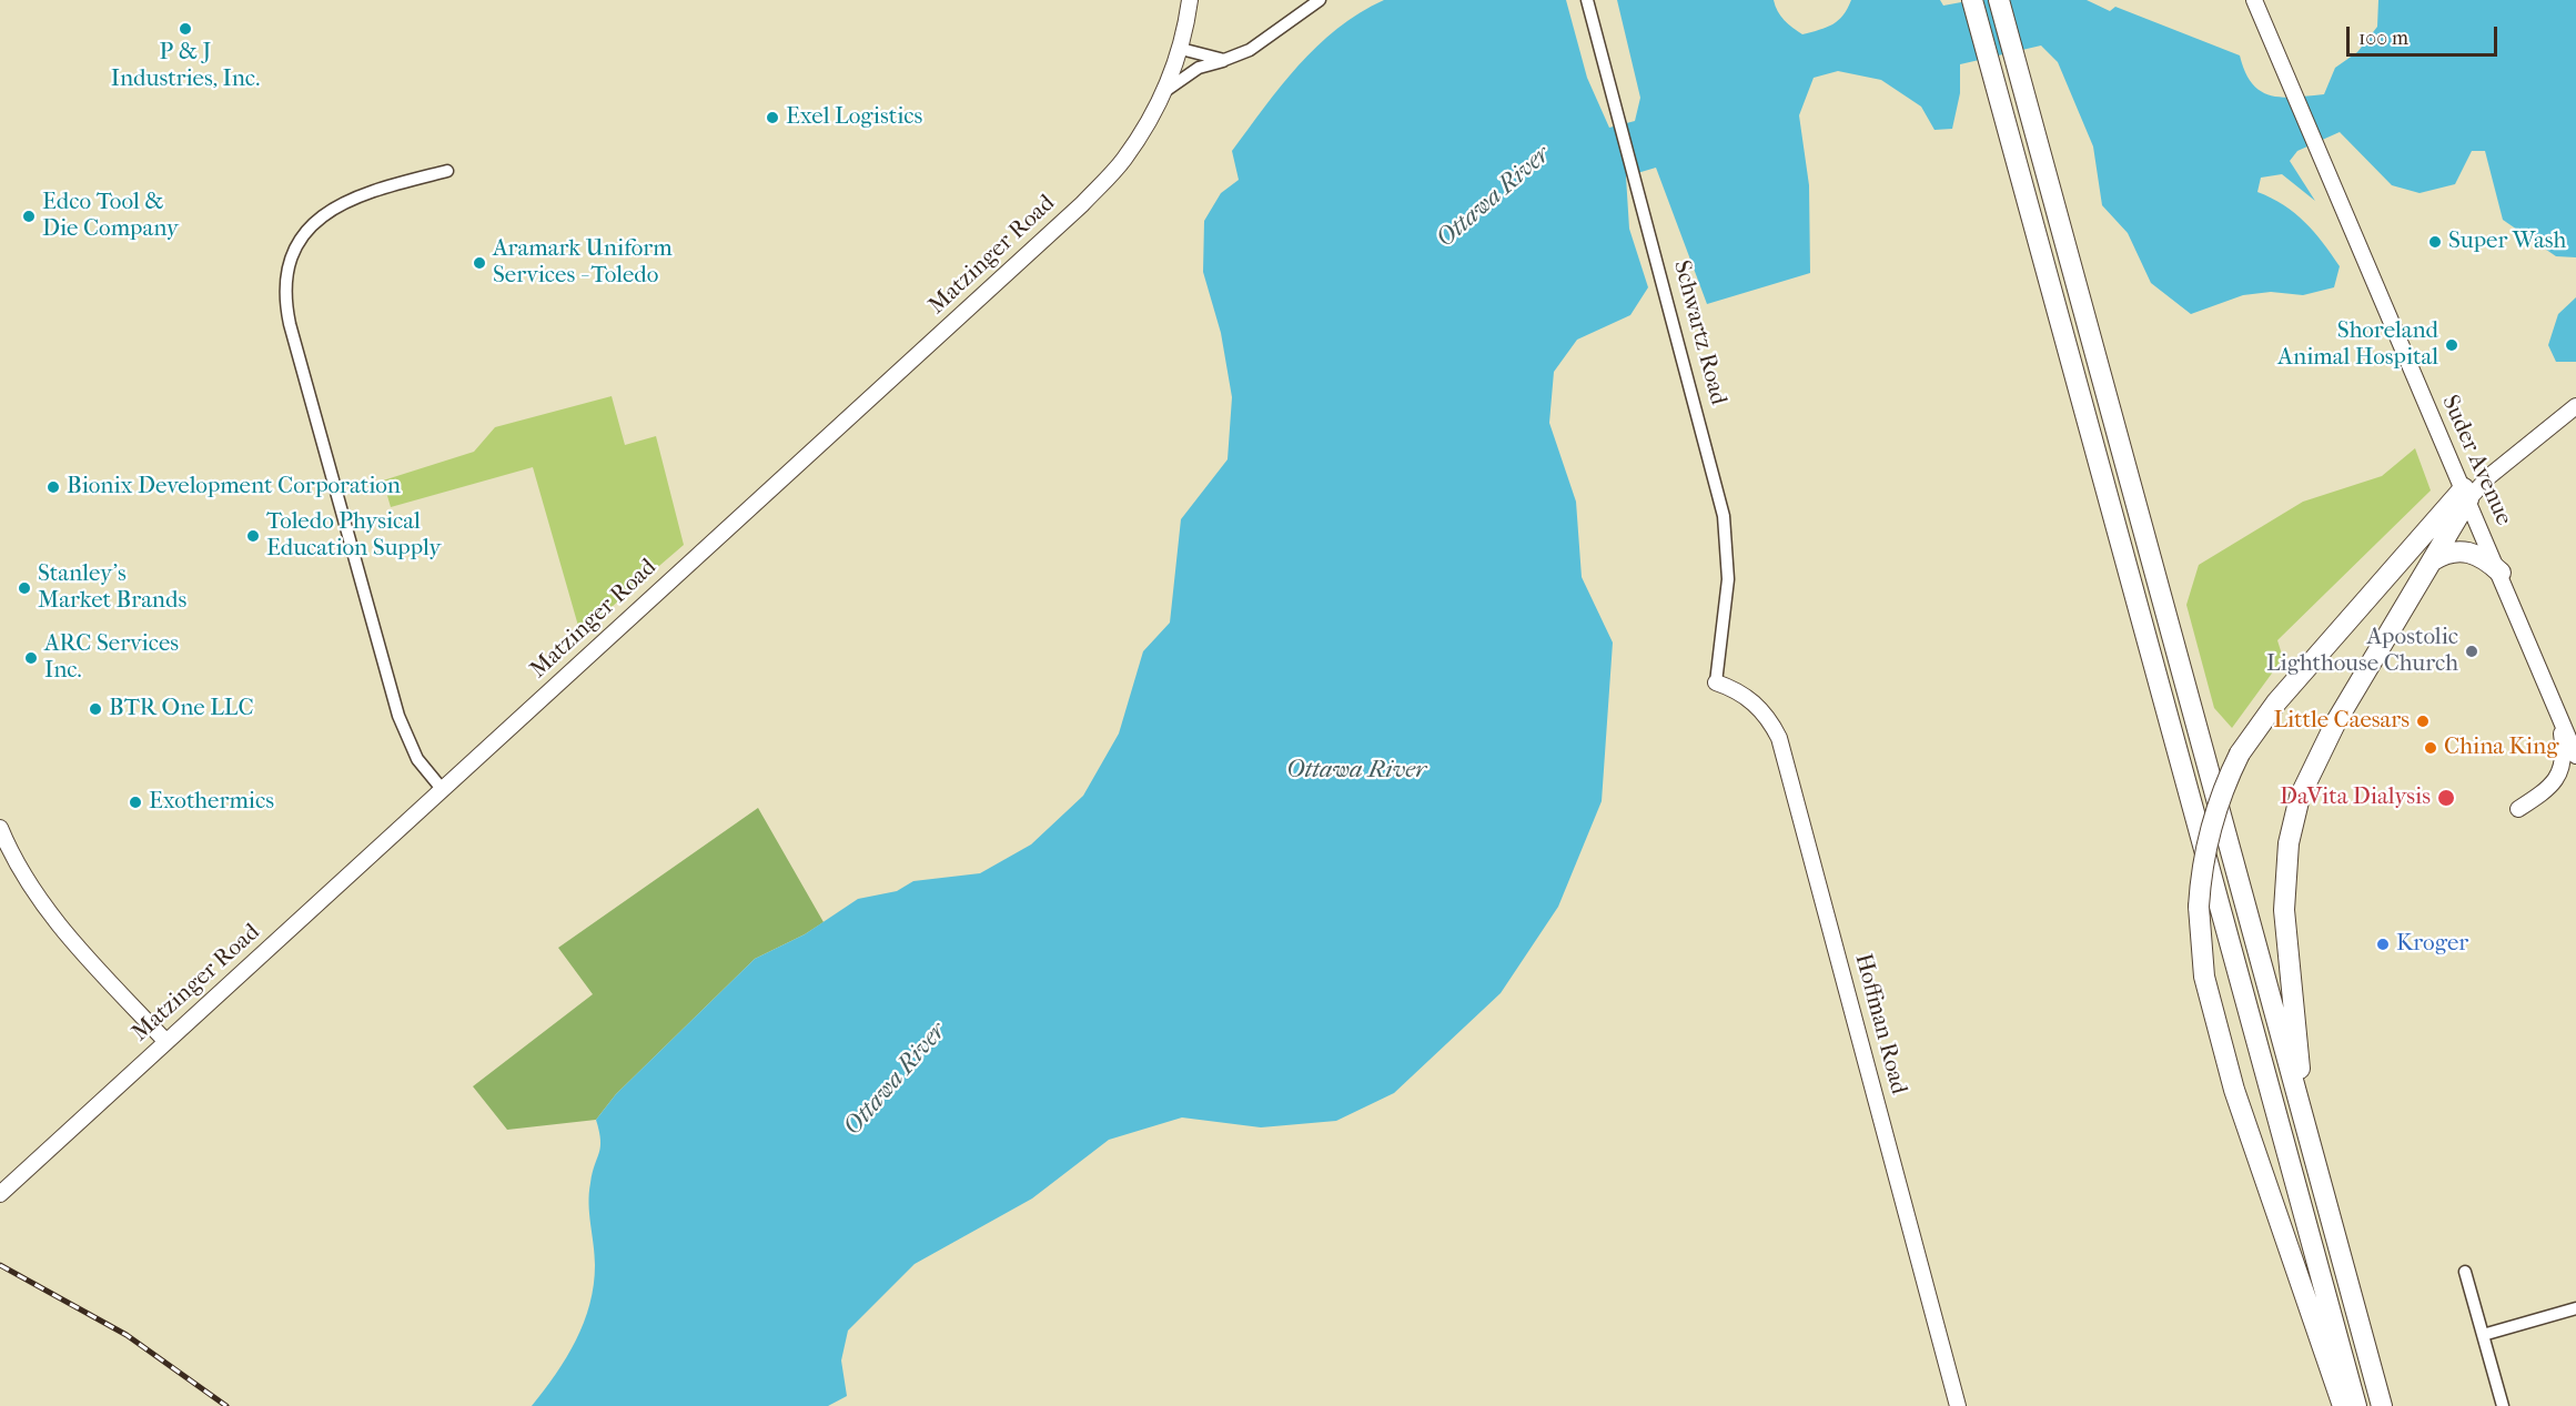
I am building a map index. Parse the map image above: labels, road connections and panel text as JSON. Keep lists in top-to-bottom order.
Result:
{
  "streets": {
    "street": [
      "Matzinger Road",
      "Schwartz Road",
      "Suder Avenue",
      "Hoffman Road"
    ]
  },
  "crossings": [
    ["Schwartz Road", "Hoffman Road"]
  ],
  "water": ["Ottawa River"],
  "places": [
    "P & J Industries, Inc.",
    "Exel Logistics",
    "Edco Tool & Die Company",
    "Super Wash",
    "Aramark Uniform Services - Toledo",
    "Shoreland Animal Hospital",
    "Bionix Development Corporation",
    "Toledo Physical Education Supply",
    "Stanley's Market Brands",
    "Apostolic Lighthouse Church",
    "ARC Services Inc.",
    "BTR One LLC",
    "Little Caesars",
    "China King",
    "DaVita Dialysis",
    "Exothermics",
    "Kroger"
  ],
  "scale_bar": "100 m"
}
